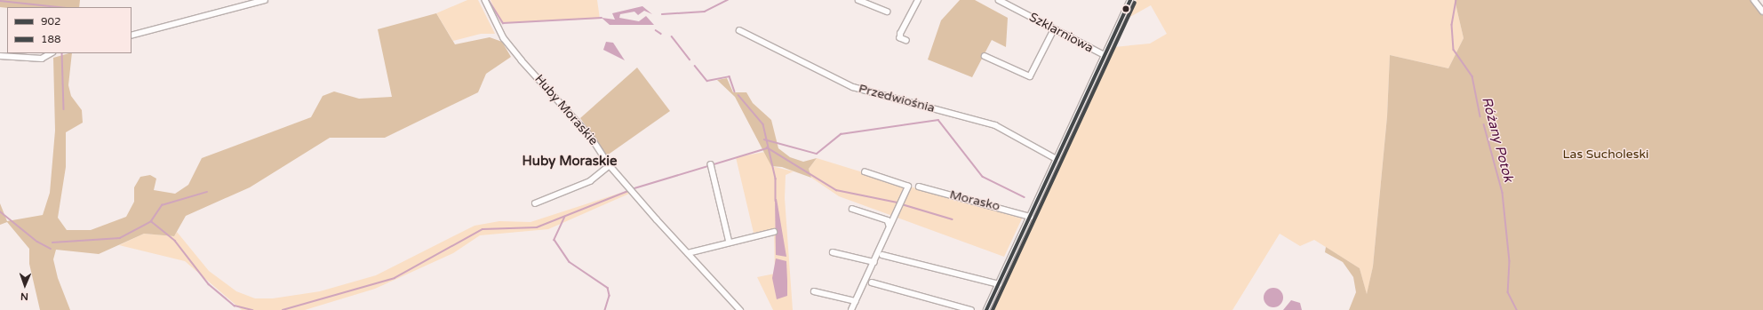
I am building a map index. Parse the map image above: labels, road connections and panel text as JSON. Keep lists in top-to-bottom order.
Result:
{
  "streets": {
    "street": [
      "Szklarniowa",
      "Przedwiośnia",
      "Huby Moraskie",
      "Morasko"
    ]
  },
  "districts": ["Huby Moraskie"],
  "water": ["Różany Potok"],
  "parks": ["Las Sucholeski"],
  "lines": ["transit line 902", "transit line 188"],
  "legend": ["902", "188"],
  "north": "bottom"
}
